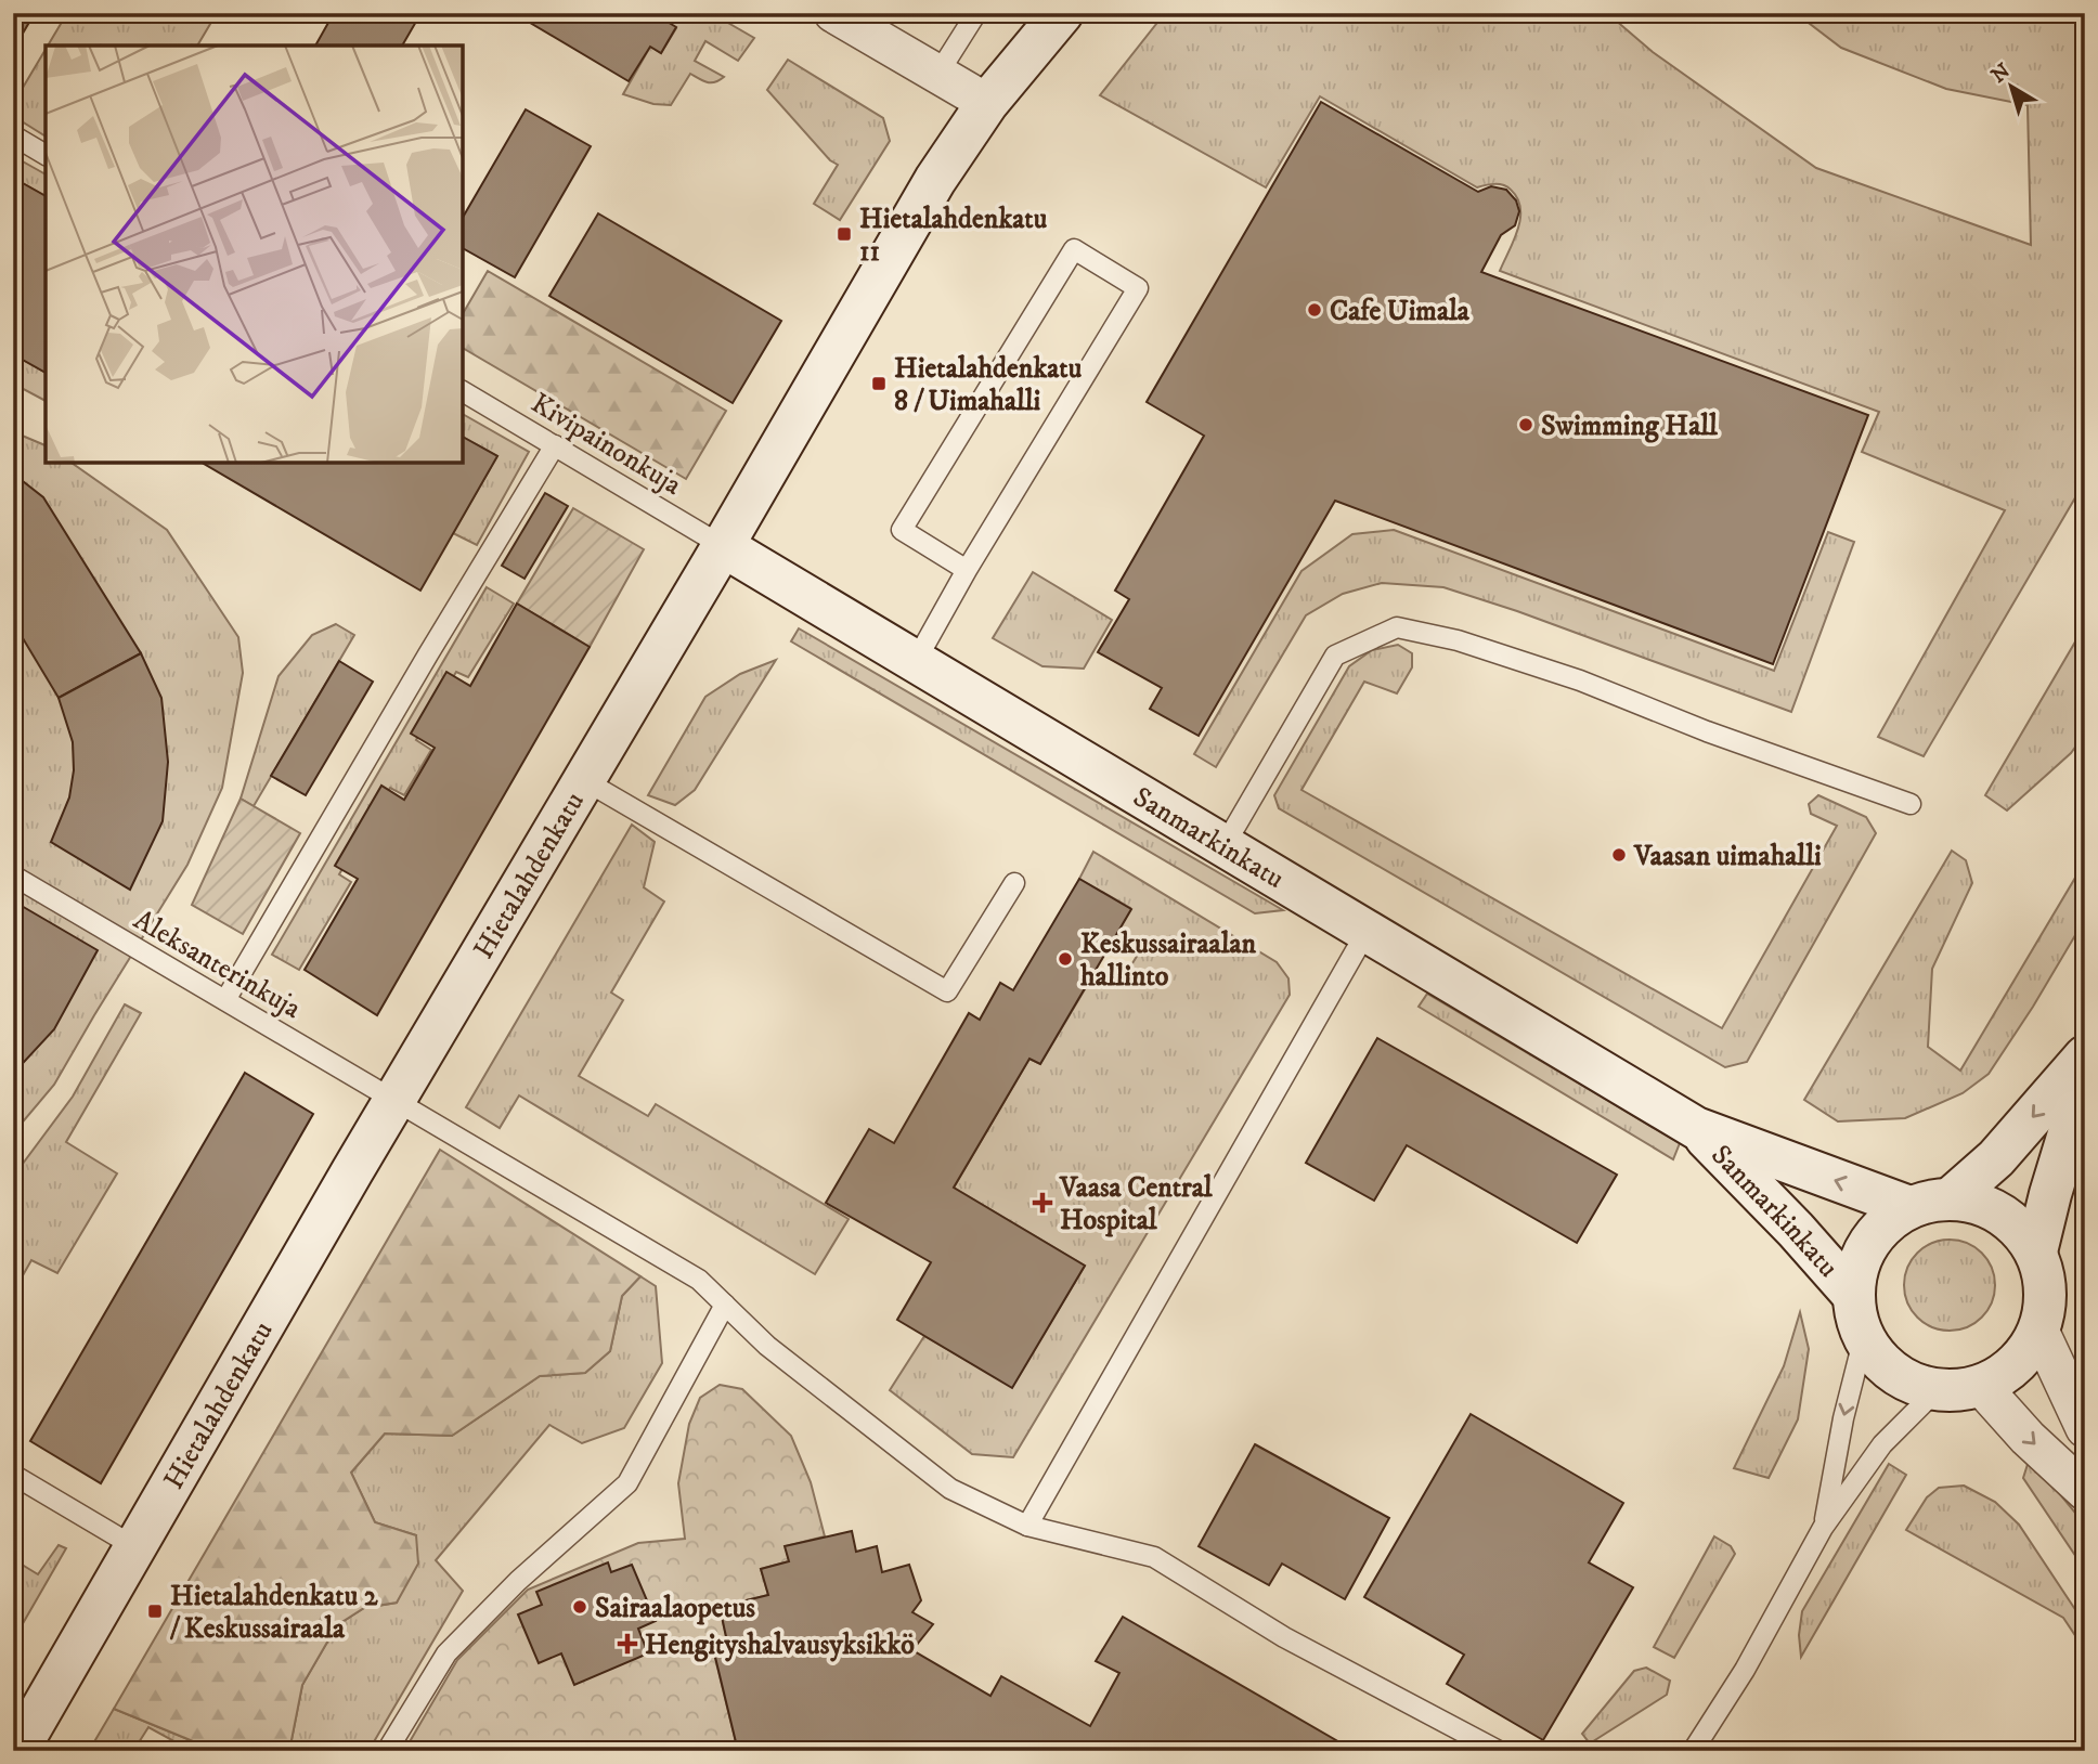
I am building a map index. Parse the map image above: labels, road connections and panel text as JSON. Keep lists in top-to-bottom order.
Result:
{
  "streets": {
    "street": ["Sanmarkinkatu", "Hietalahdenkatu"],
    "lane": ["Kivipainonkuja", "Aleksanterinkuja"]
  },
  "crossings": [
    ["Kivipainonkuja", "Sanmarkinkatu"],
    ["Kivipainonkuja", "Hietalahdenkatu"],
    ["Sanmarkinkatu", "Hietalahdenkatu"],
    ["Hietalahdenkatu", "Aleksanterinkuja"]
  ],
  "places": {
    "transit": ["Hietalahdenkatu 11", "Hietalahdenkatu 8 / Uimahalli", "Hietalahdenkatu 2 / Keskussairaala"],
    "other": [
      "Cafe Uimala",
      "Swimming Hall",
      "Vaasan uimahalli",
      "Keskussairaalan hallinto",
      "Sairaalaopetus"
    ],
    "health": ["Vaasa Central Hospital", "Hengityshalvausyksikkö"]
  },
  "north": "top left"
}
